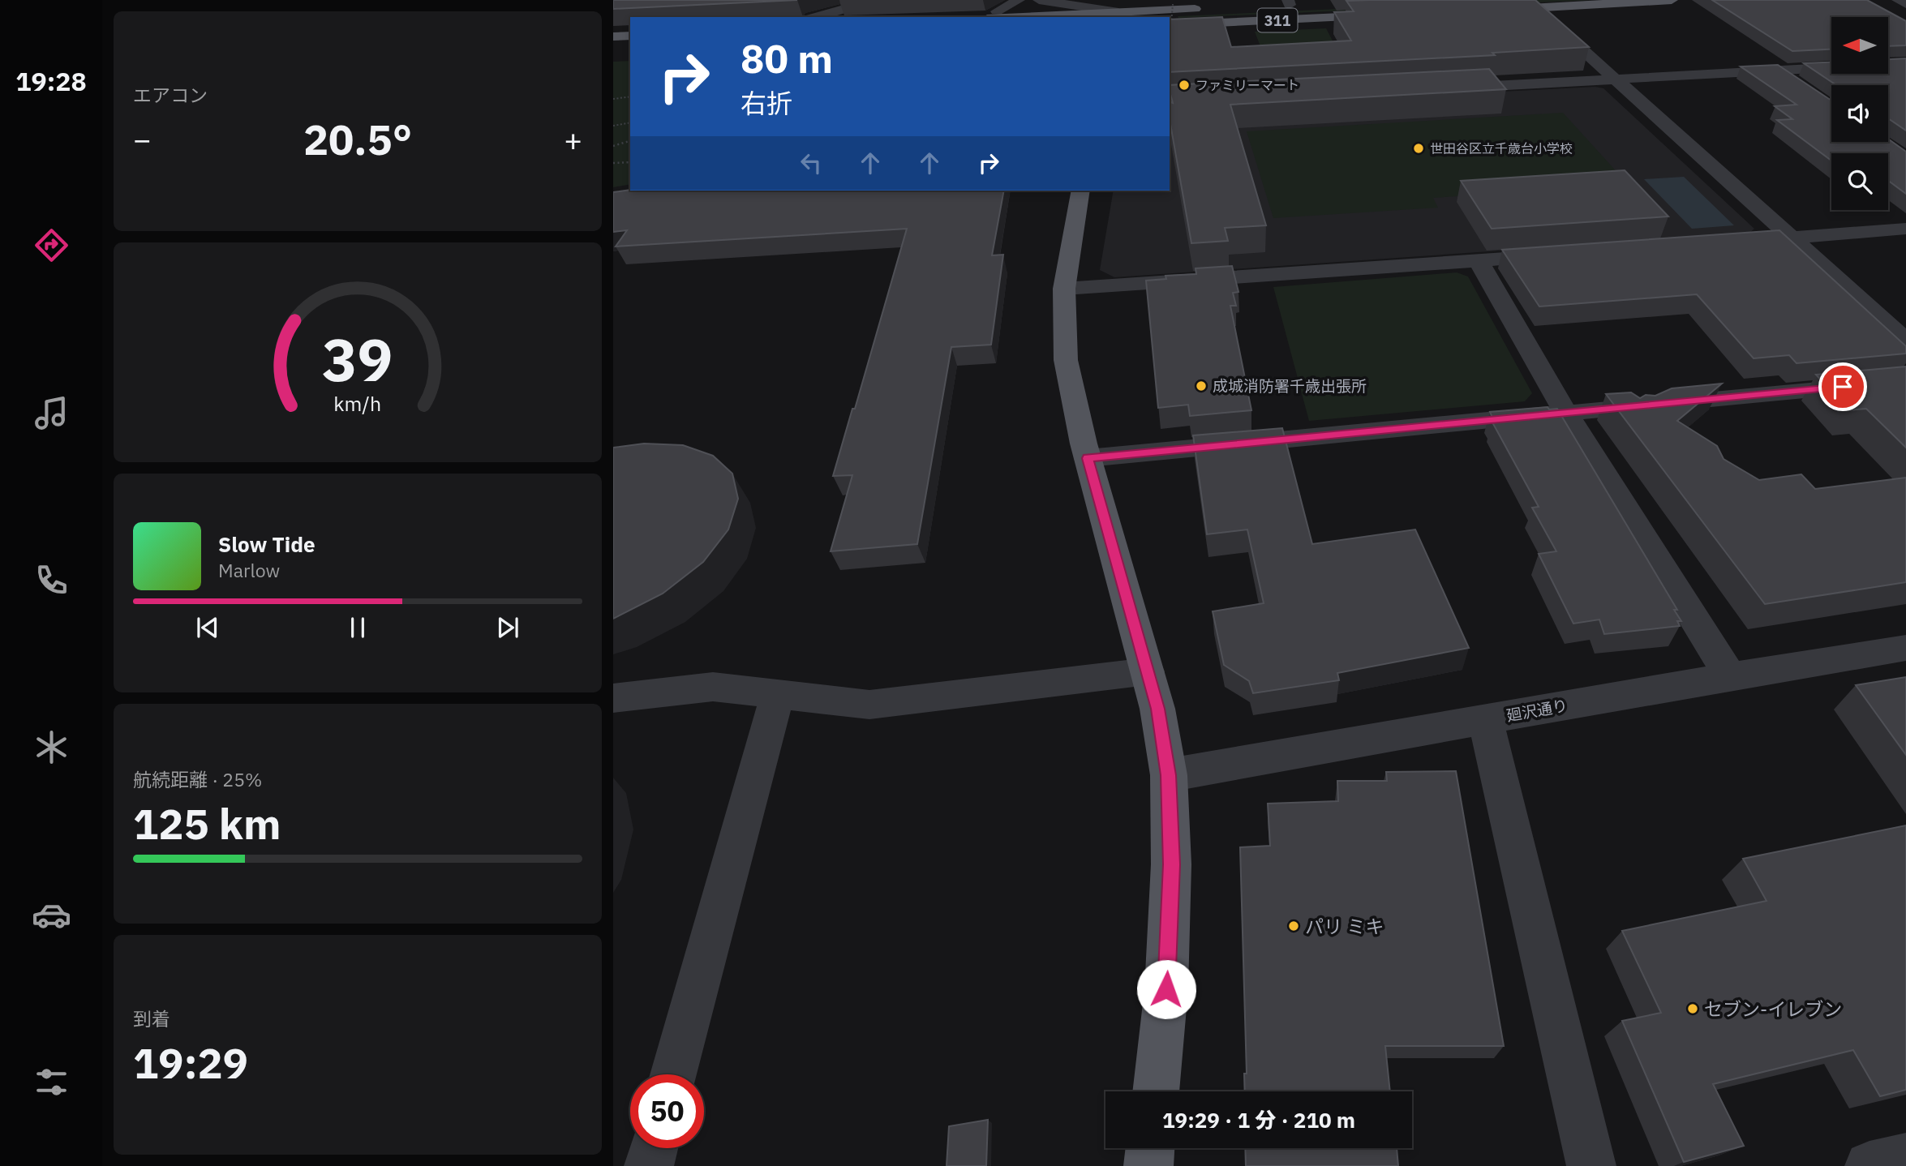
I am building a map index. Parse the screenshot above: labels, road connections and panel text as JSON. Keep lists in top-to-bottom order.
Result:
{
  "streets": {
    "main road": ["311"],
    "street": ["廻沢通り"]
  },
  "places": [
    "ファミリーマート",
    "世田谷区立千歳台小学校",
    "成城消防署千歳出張所",
    "パリ ミキ",
    "セブン-イレブン"
  ],
  "north": "left",
  "page": {
    "tabs": "19:28",
    "tile": [
      "エアコン",
      ["航続距離 · 25%", "125 km"],
      ["到着", "19:29"]
    ],
    "turn": ["80 m", "右折"],
    "heat": ["−", "20.5°", "+"],
    "song": ["Slow Tide", "Marlow"],
    "limit": "50",
    "trip": "19:29 · 1 分 · 210 m",
    "gauge": ["39", "km/h"]
  }
}
